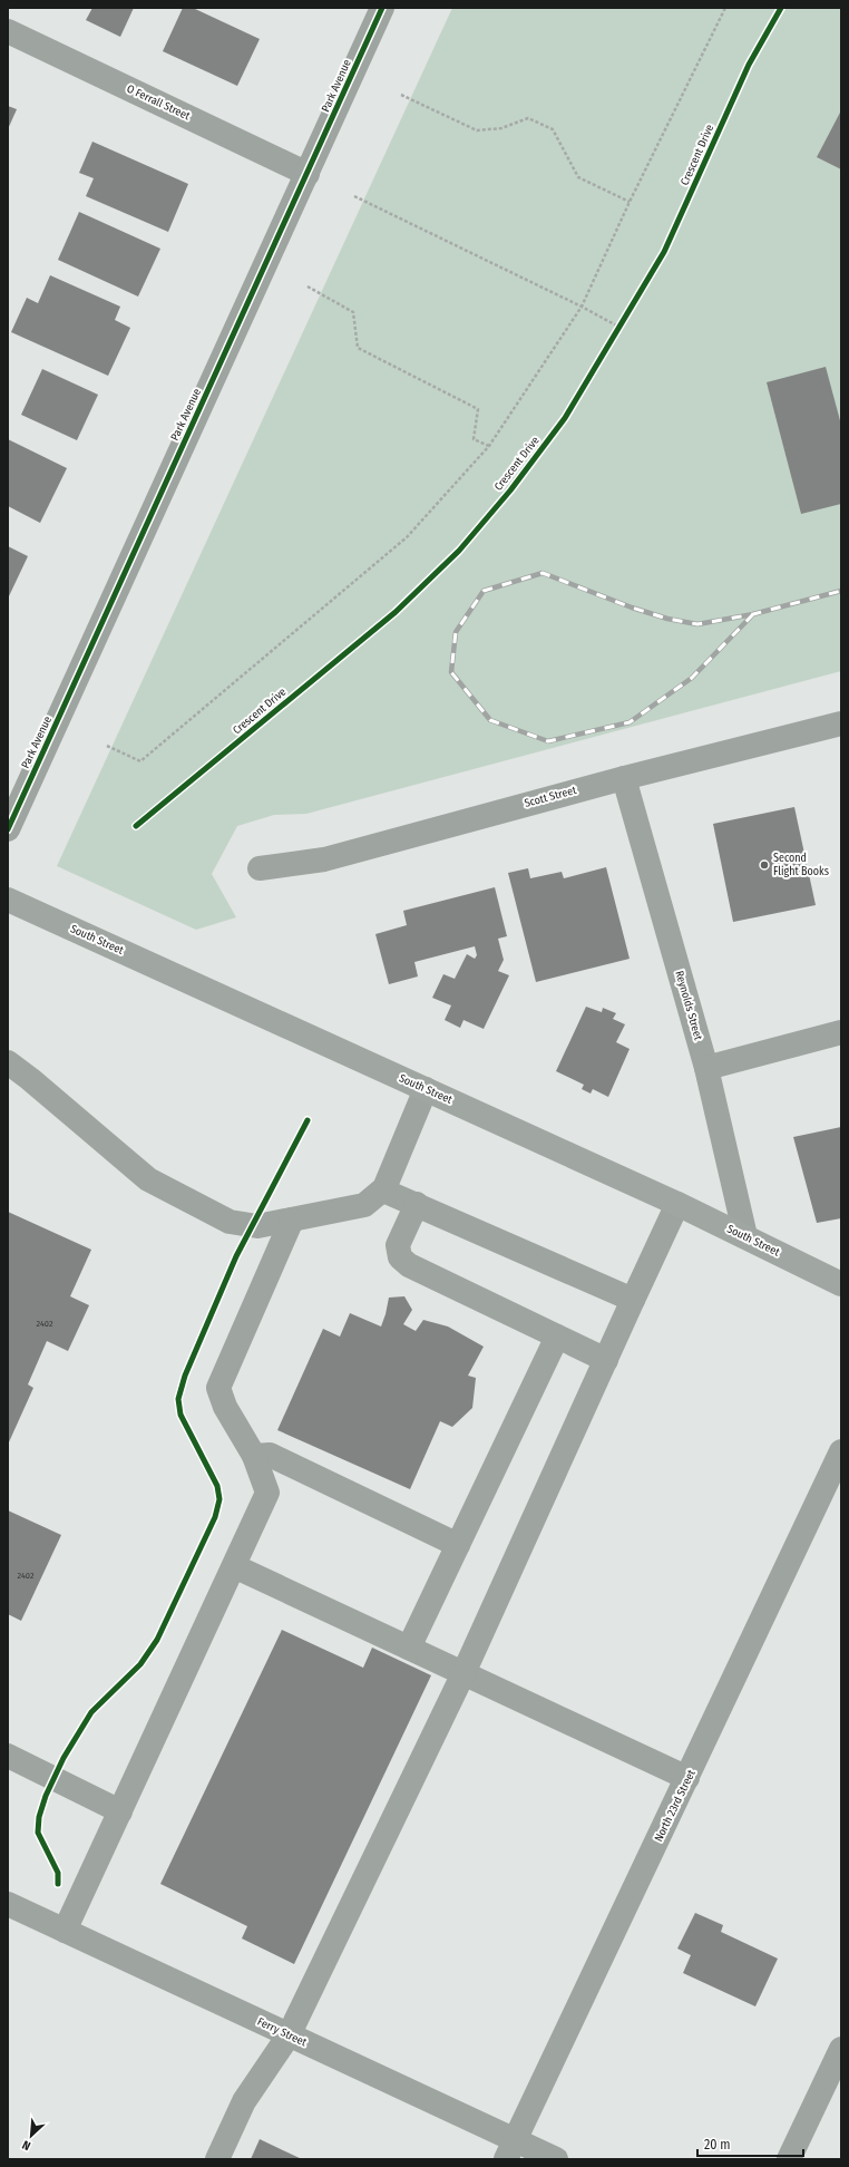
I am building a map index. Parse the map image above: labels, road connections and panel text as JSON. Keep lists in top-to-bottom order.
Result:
{
  "streets": {
    "main road": ["South Street"],
    "street": [
      "Park Avenue",
      "O Ferrall Street",
      "Scott Street",
      "Reynolds Street",
      "North 23rd Street",
      "Ferry Street"
    ],
    "cycle path": ["Crescent Drive"]
  },
  "crossings": [
    ["Park Avenue", "O Ferrall Street"],
    ["Scott Street", "Reynolds Street"],
    ["South Street", "Reynolds Street"],
    ["North 23rd Street", "Ferry Street"]
  ],
  "places": ["Second Flight Books"],
  "house_numbers": ["2402", "2402"],
  "scale_bar": "20 m",
  "north": "bottom left"
}
